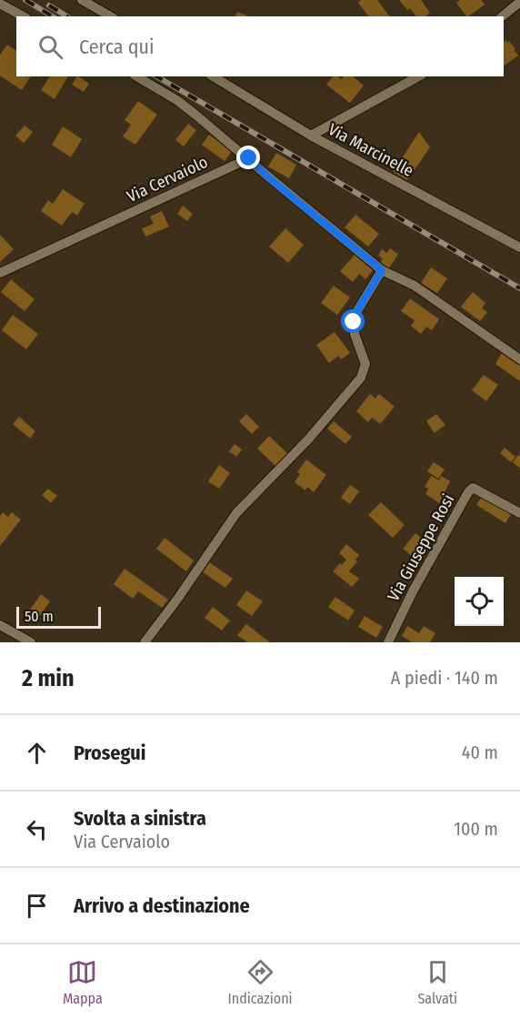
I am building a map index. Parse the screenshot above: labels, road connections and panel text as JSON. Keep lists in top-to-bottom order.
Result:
{
  "streets": {
    "street": ["Via Marcinelle", "Via Cervaiolo", "Via Giuseppe Rosi"]
  },
  "scale_bar": "50 m",
  "page": {
    "search": "Cerca qui",
    "scale": "50 m",
    "heading": ["2 min", "A piedi · 140 m"],
    "list": [
      ["Prosegui", "40 m"],
      ["Svolta a sinistra", "Via Cervaiolo", "100 m"],
      "Arrivo a destinazione"
    ],
    "nav": ["Mappa", "Indicazioni", "Salvati"]
  }
}
